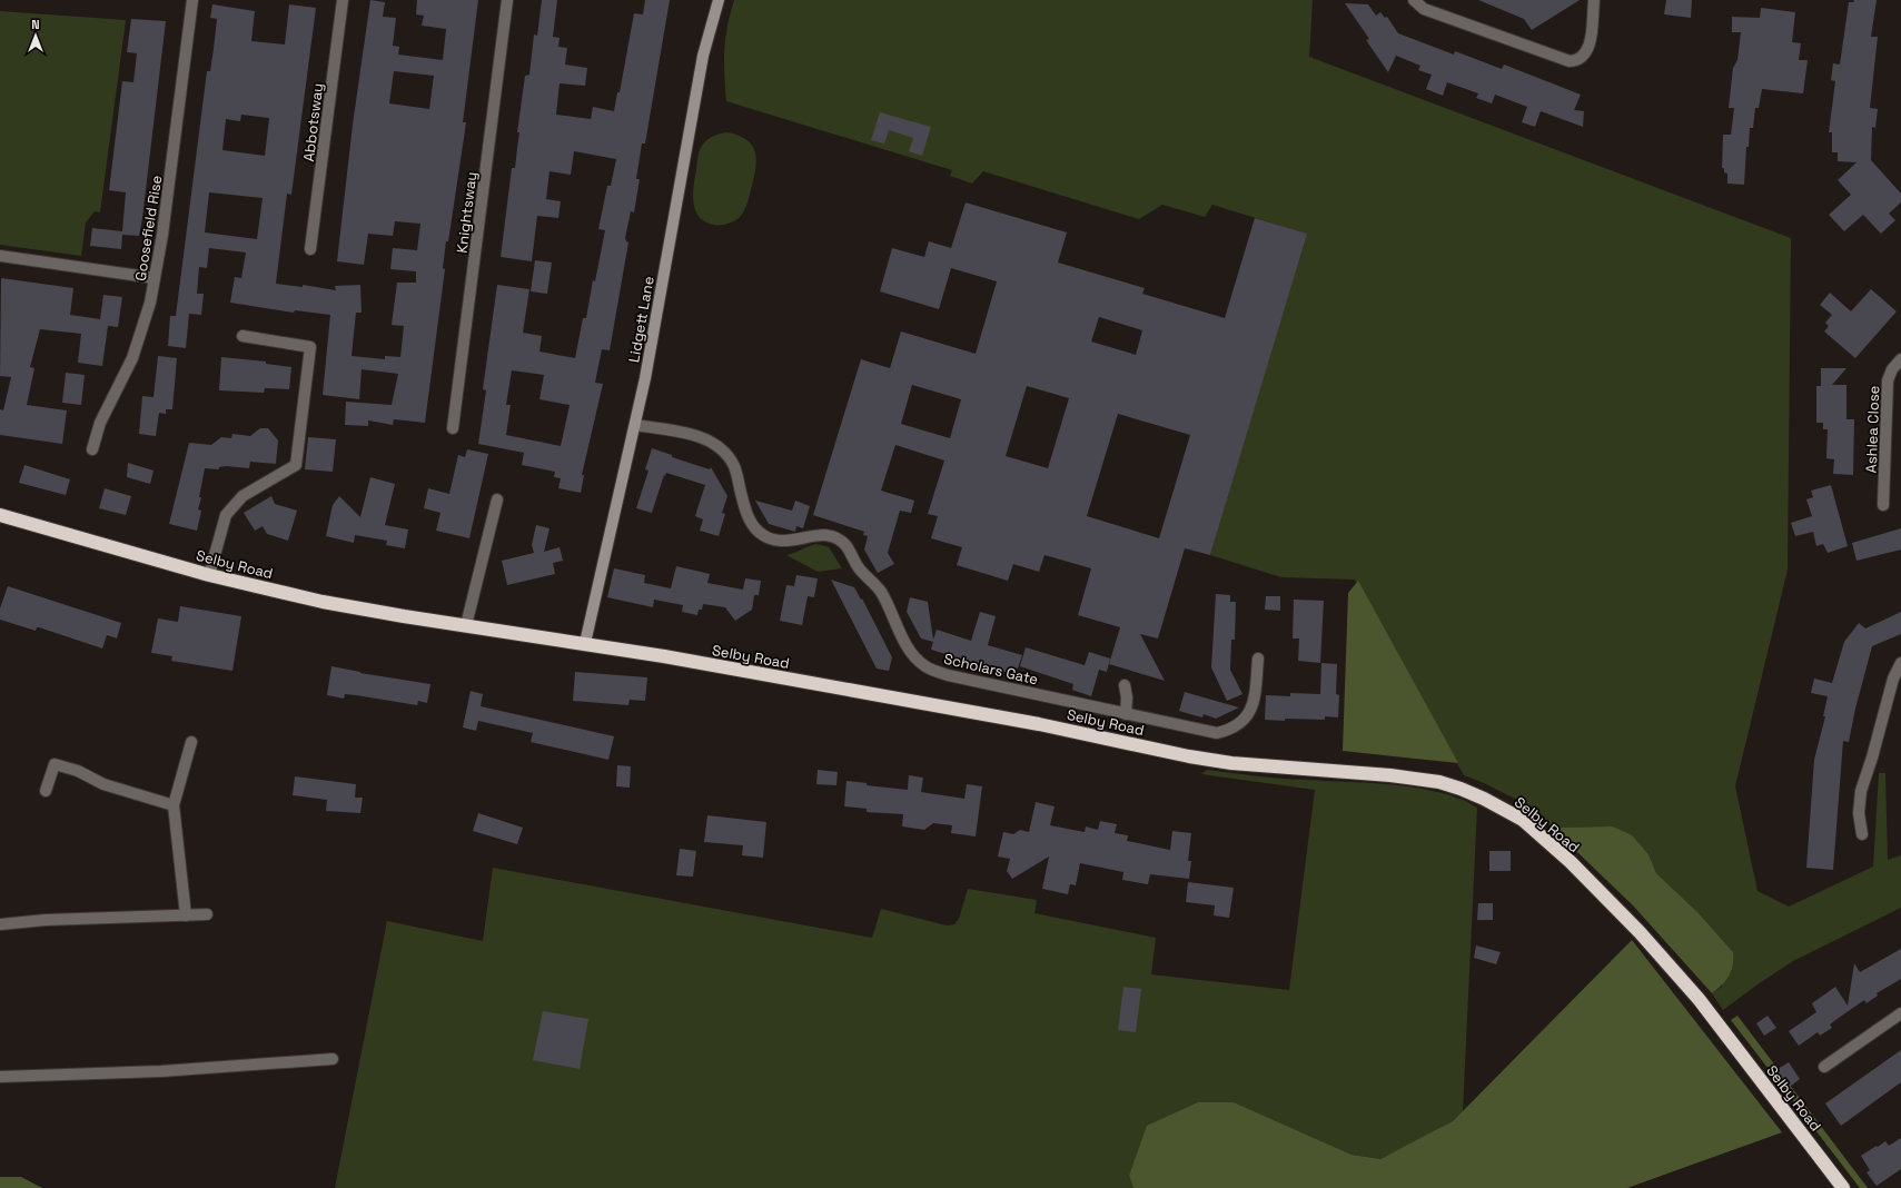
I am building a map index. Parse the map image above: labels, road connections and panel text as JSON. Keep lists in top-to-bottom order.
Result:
{
  "streets": {
    "highway": ["Selby Road"],
    "main road": ["Lidgett Lane"],
    "street": [
      "Abbotsway",
      "Knightsway",
      "Goosefield Rise",
      "Ashlea Close",
      "Scholars Gate"
    ]
  },
  "crossings": [
    ["Lidgett Lane", "Selby Road"],
    ["Lidgett Lane", "Scholars Gate"]
  ],
  "north": "top"
}
